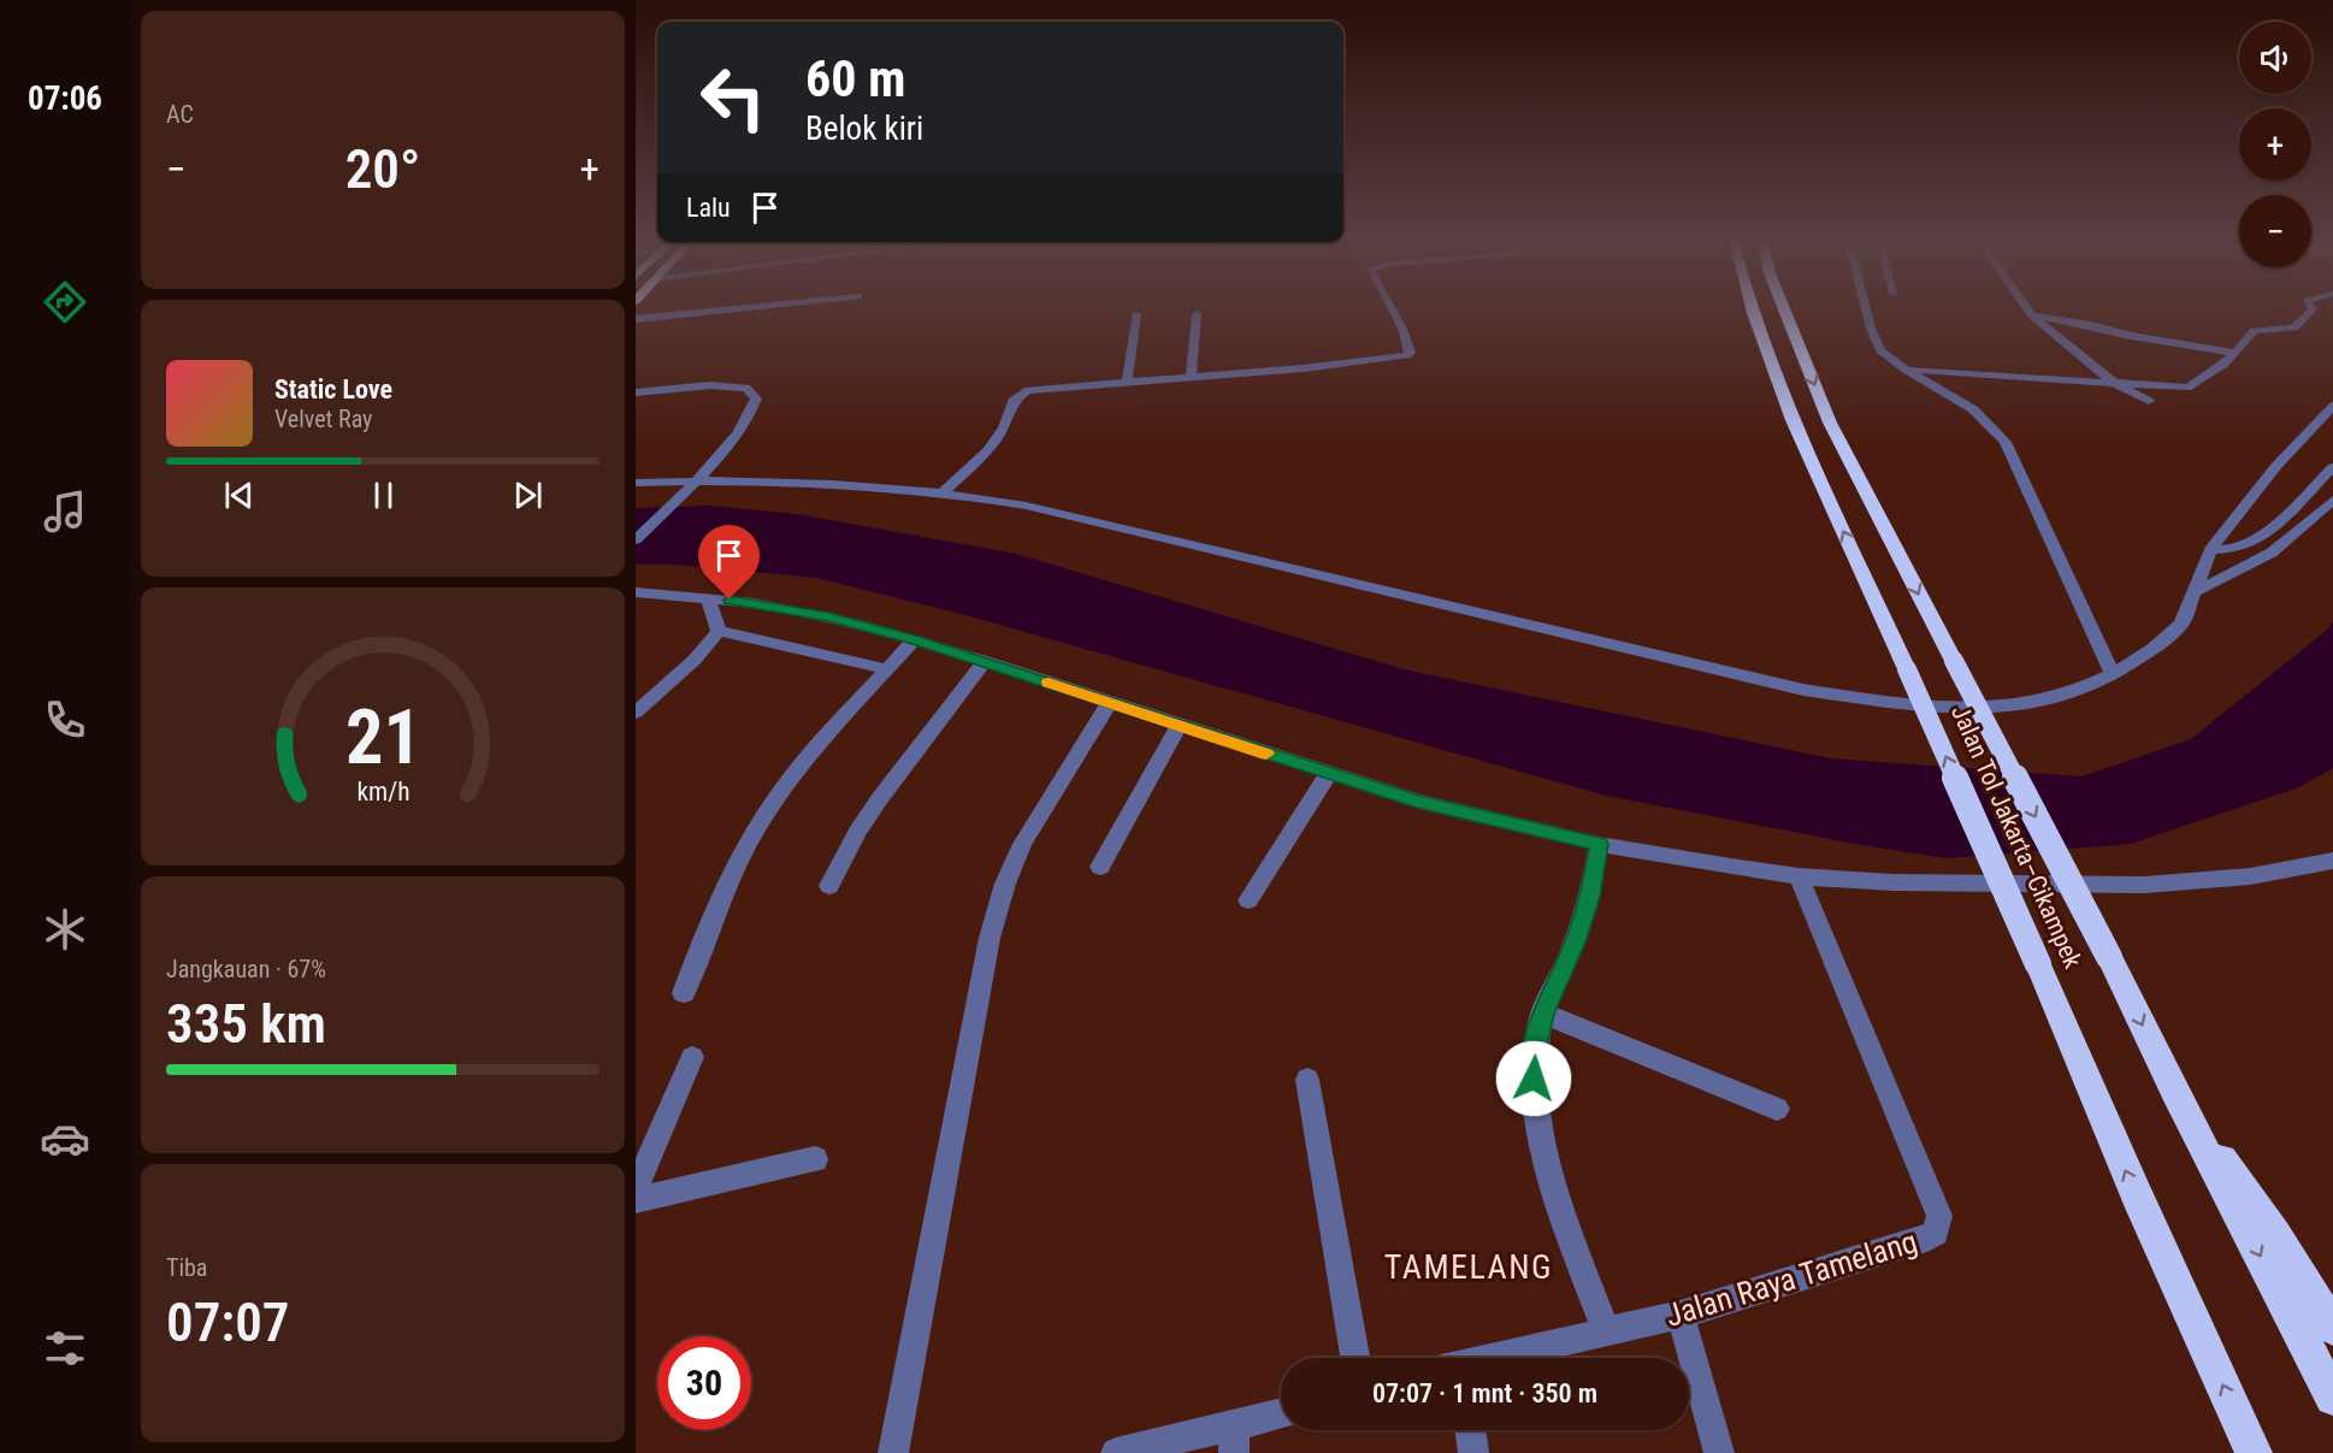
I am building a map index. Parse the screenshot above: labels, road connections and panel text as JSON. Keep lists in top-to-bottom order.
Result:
{
  "streets": {
    "highway": ["Jalan Tol Jakarta–Cikampek"],
    "street": ["Jalan Raya Tamelang"]
  },
  "districts": ["TAMELANG"],
  "page": {
    "tabs": "07:06",
    "tile": [
      "AC",
      ["Jangkauan · 67%", "335 km"],
      ["Tiba", "07:07"]
    ],
    "map_buttons": ["+", "−"],
    "turn": ["60 m", "Belok kiri"],
    "heat": ["−", "20°", "+"],
    "then": "Lalu",
    "song": ["Static Love", "Velvet Ray"],
    "limit": "30",
    "trip": "07:07 · 1 mnt · 350 m",
    "gauge": ["21", "km/h"]
  }
}
